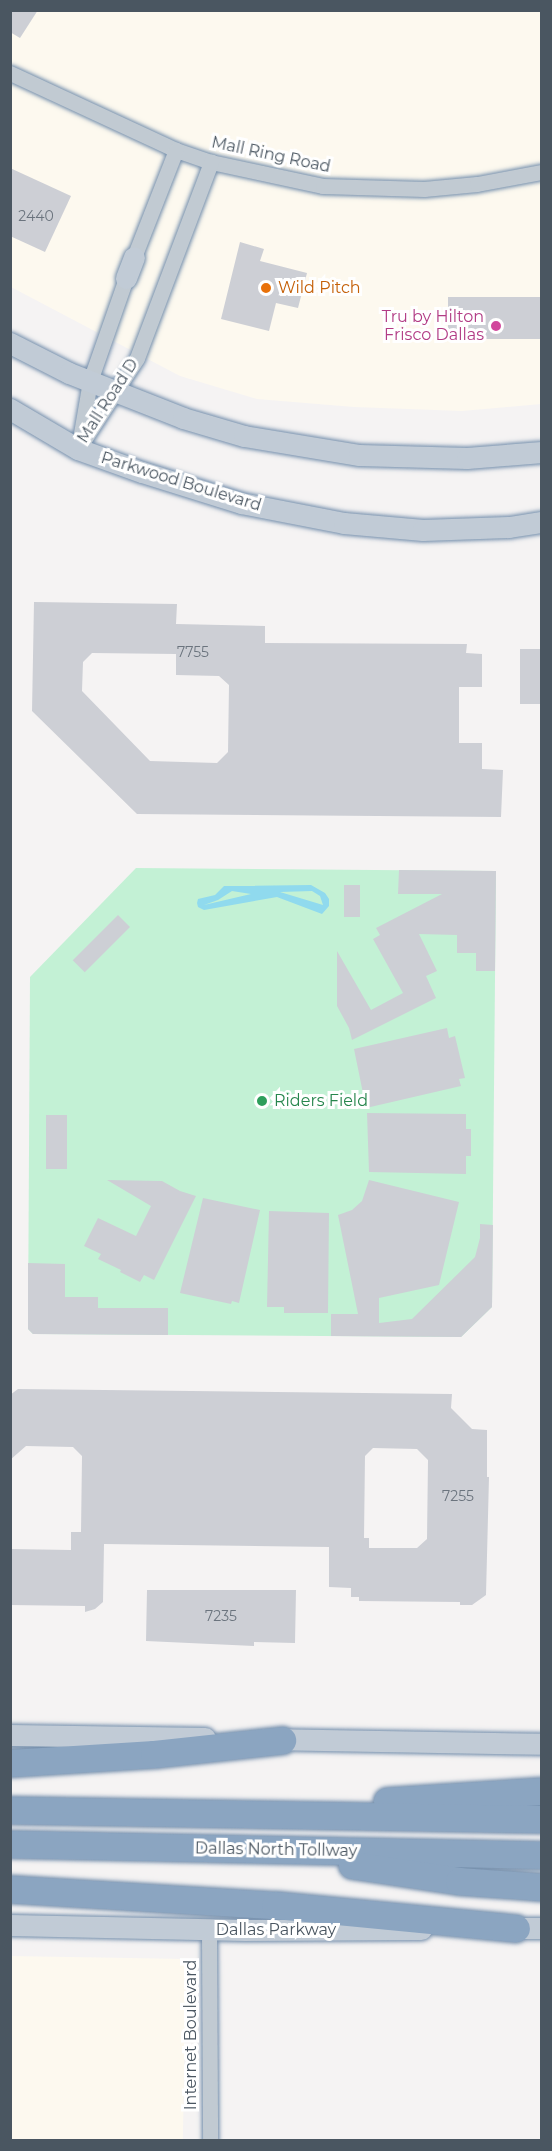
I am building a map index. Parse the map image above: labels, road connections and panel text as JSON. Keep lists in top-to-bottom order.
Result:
{
  "streets": {
    "highway": ["Dallas North Tollway"],
    "main road": ["Mall Road D", "Parkwood Boulevard", "Dallas Parkway"],
    "street": ["Mall Ring Road", "Internet Boulevard"]
  },
  "crossings": [
    ["Mall Ring Road", "Mall Road D"],
    ["Mall Road D", "Parkwood Boulevard"],
    ["Dallas Parkway", "Internet Boulevard"]
  ],
  "places": ["Wild Pitch", "Tru by Hilton Frisco Dallas", "Riders Field"],
  "house_numbers": [
    "2440",
    "7755",
    "7255",
    "7235"
  ]
}
